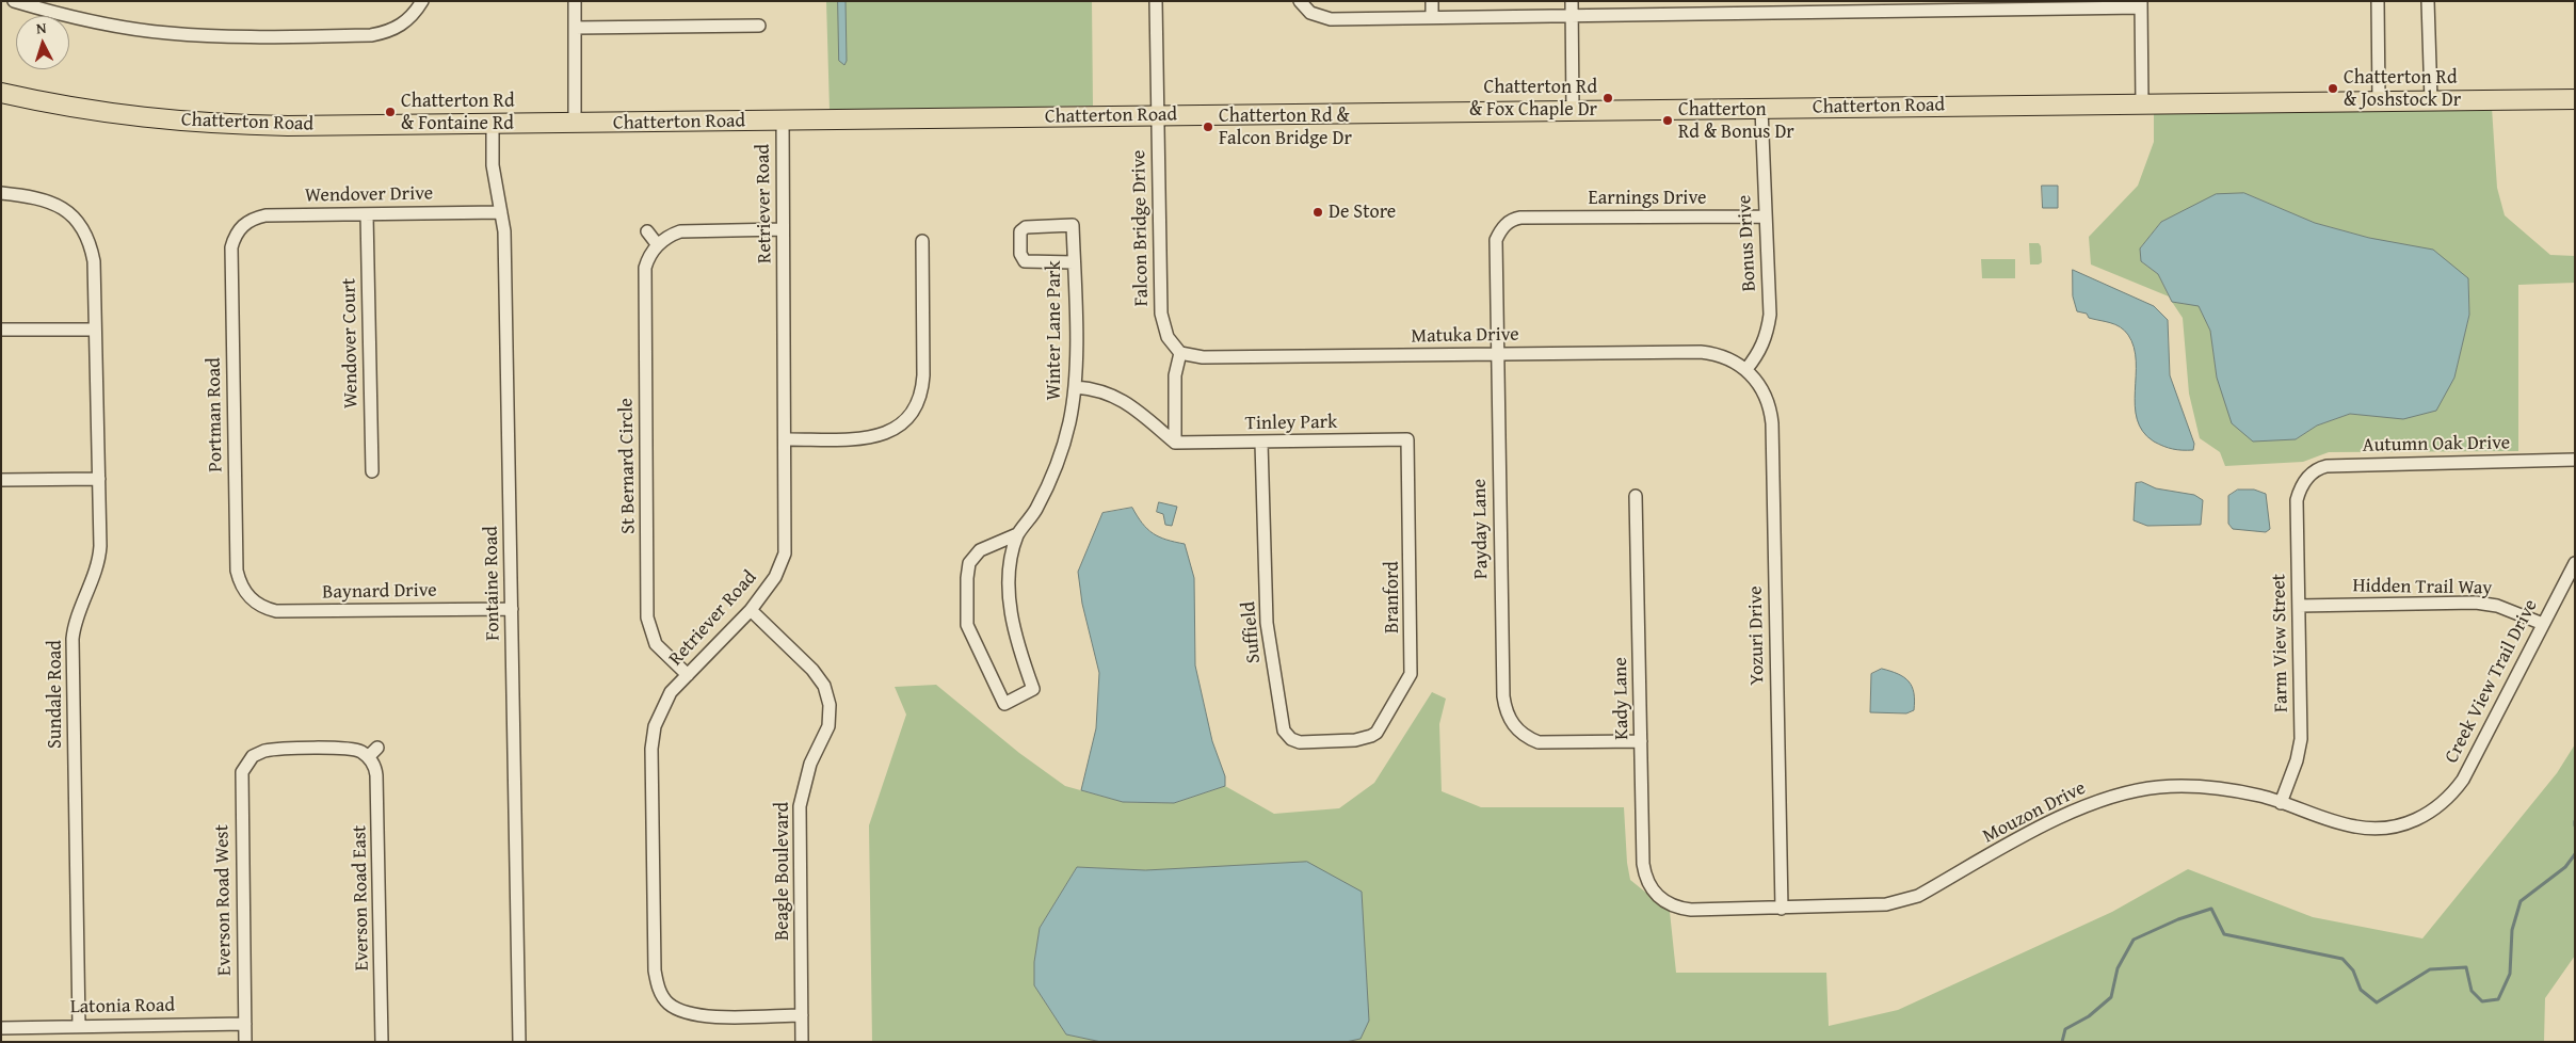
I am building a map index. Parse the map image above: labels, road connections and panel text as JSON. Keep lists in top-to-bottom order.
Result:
{
  "streets": {
    "main road": ["Chatterton Road"],
    "street": [
      "Wendover Drive",
      "Earnings Drive",
      "Retriever Road",
      "Falcon Bridge Drive",
      "Bonus Drive",
      "Winter Lane Park",
      "Matuka Drive",
      "Wendover Court",
      "Portman Road",
      "Tinley Park",
      "Autumn Oak Drive",
      "St Bernard Circle",
      "Payday Lane",
      "Fontaine Road",
      "Hidden Trail Way",
      "Baynard Drive",
      "Branford",
      "Suffield",
      "Yozuri Drive",
      "Farm View Street",
      "Creek View Trail Drive",
      "Sundale Road",
      "Kady Lane",
      "Mouzon Drive",
      "Beagle Boulevard",
      "Everson Road East",
      "Everson Road West",
      "Latonia Road"
    ]
  },
  "crossings": [
    ["Chatterton Road", "Retriever Road"],
    ["Chatterton Road", "Falcon Bridge Drive"],
    ["Chatterton Road", "Bonus Drive"],
    ["Chatterton Road", "Fontaine Road"],
    ["Wendover Drive", "Wendover Court"],
    ["Wendover Drive", "Portman Road"],
    ["Wendover Drive", "Fontaine Road"],
    ["Earnings Drive", "Bonus Drive"],
    ["Earnings Drive", "Payday Lane"],
    ["Retriever Road", "St Bernard Circle"],
    ["Retriever Road", "Beagle Boulevard"],
    ["Falcon Bridge Drive", "Matuka Drive"],
    ["Bonus Drive", "Matuka Drive"],
    ["Bonus Drive", "Yozuri Drive"],
    ["Matuka Drive", "Payday Lane"],
    ["Matuka Drive", "Yozuri Drive"],
    ["Portman Road", "Baynard Drive"],
    ["Tinley Park", "Branford"],
    ["Tinley Park", "Suffield"],
    ["Autumn Oak Drive", "Farm View Street"],
    ["Payday Lane", "Kady Lane"],
    ["Fontaine Road", "Baynard Drive"],
    ["Hidden Trail Way", "Farm View Street"],
    ["Hidden Trail Way", "Creek View Trail Drive"],
    ["Branford", "Suffield"],
    ["Yozuri Drive", "Mouzon Drive"],
    ["Farm View Street", "Mouzon Drive"],
    ["Creek View Trail Drive", "Mouzon Drive"],
    ["Sundale Road", "Latonia Road"],
    ["Kady Lane", "Mouzon Drive"],
    ["Everson Road East", "Everson Road West"],
    ["Everson Road West", "Latonia Road"]
  ],
  "places": [
    "Chatterton Rd & Joshstock Dr",
    "Chatterton Rd & Fox Chaple Dr",
    "Chatterton Rd & Fontaine Rd",
    "Chatterton Rd & Bonus Dr",
    "Chatterton Rd & Falcon Bridge Dr",
    "De Store"
  ],
  "north": "top"
}
